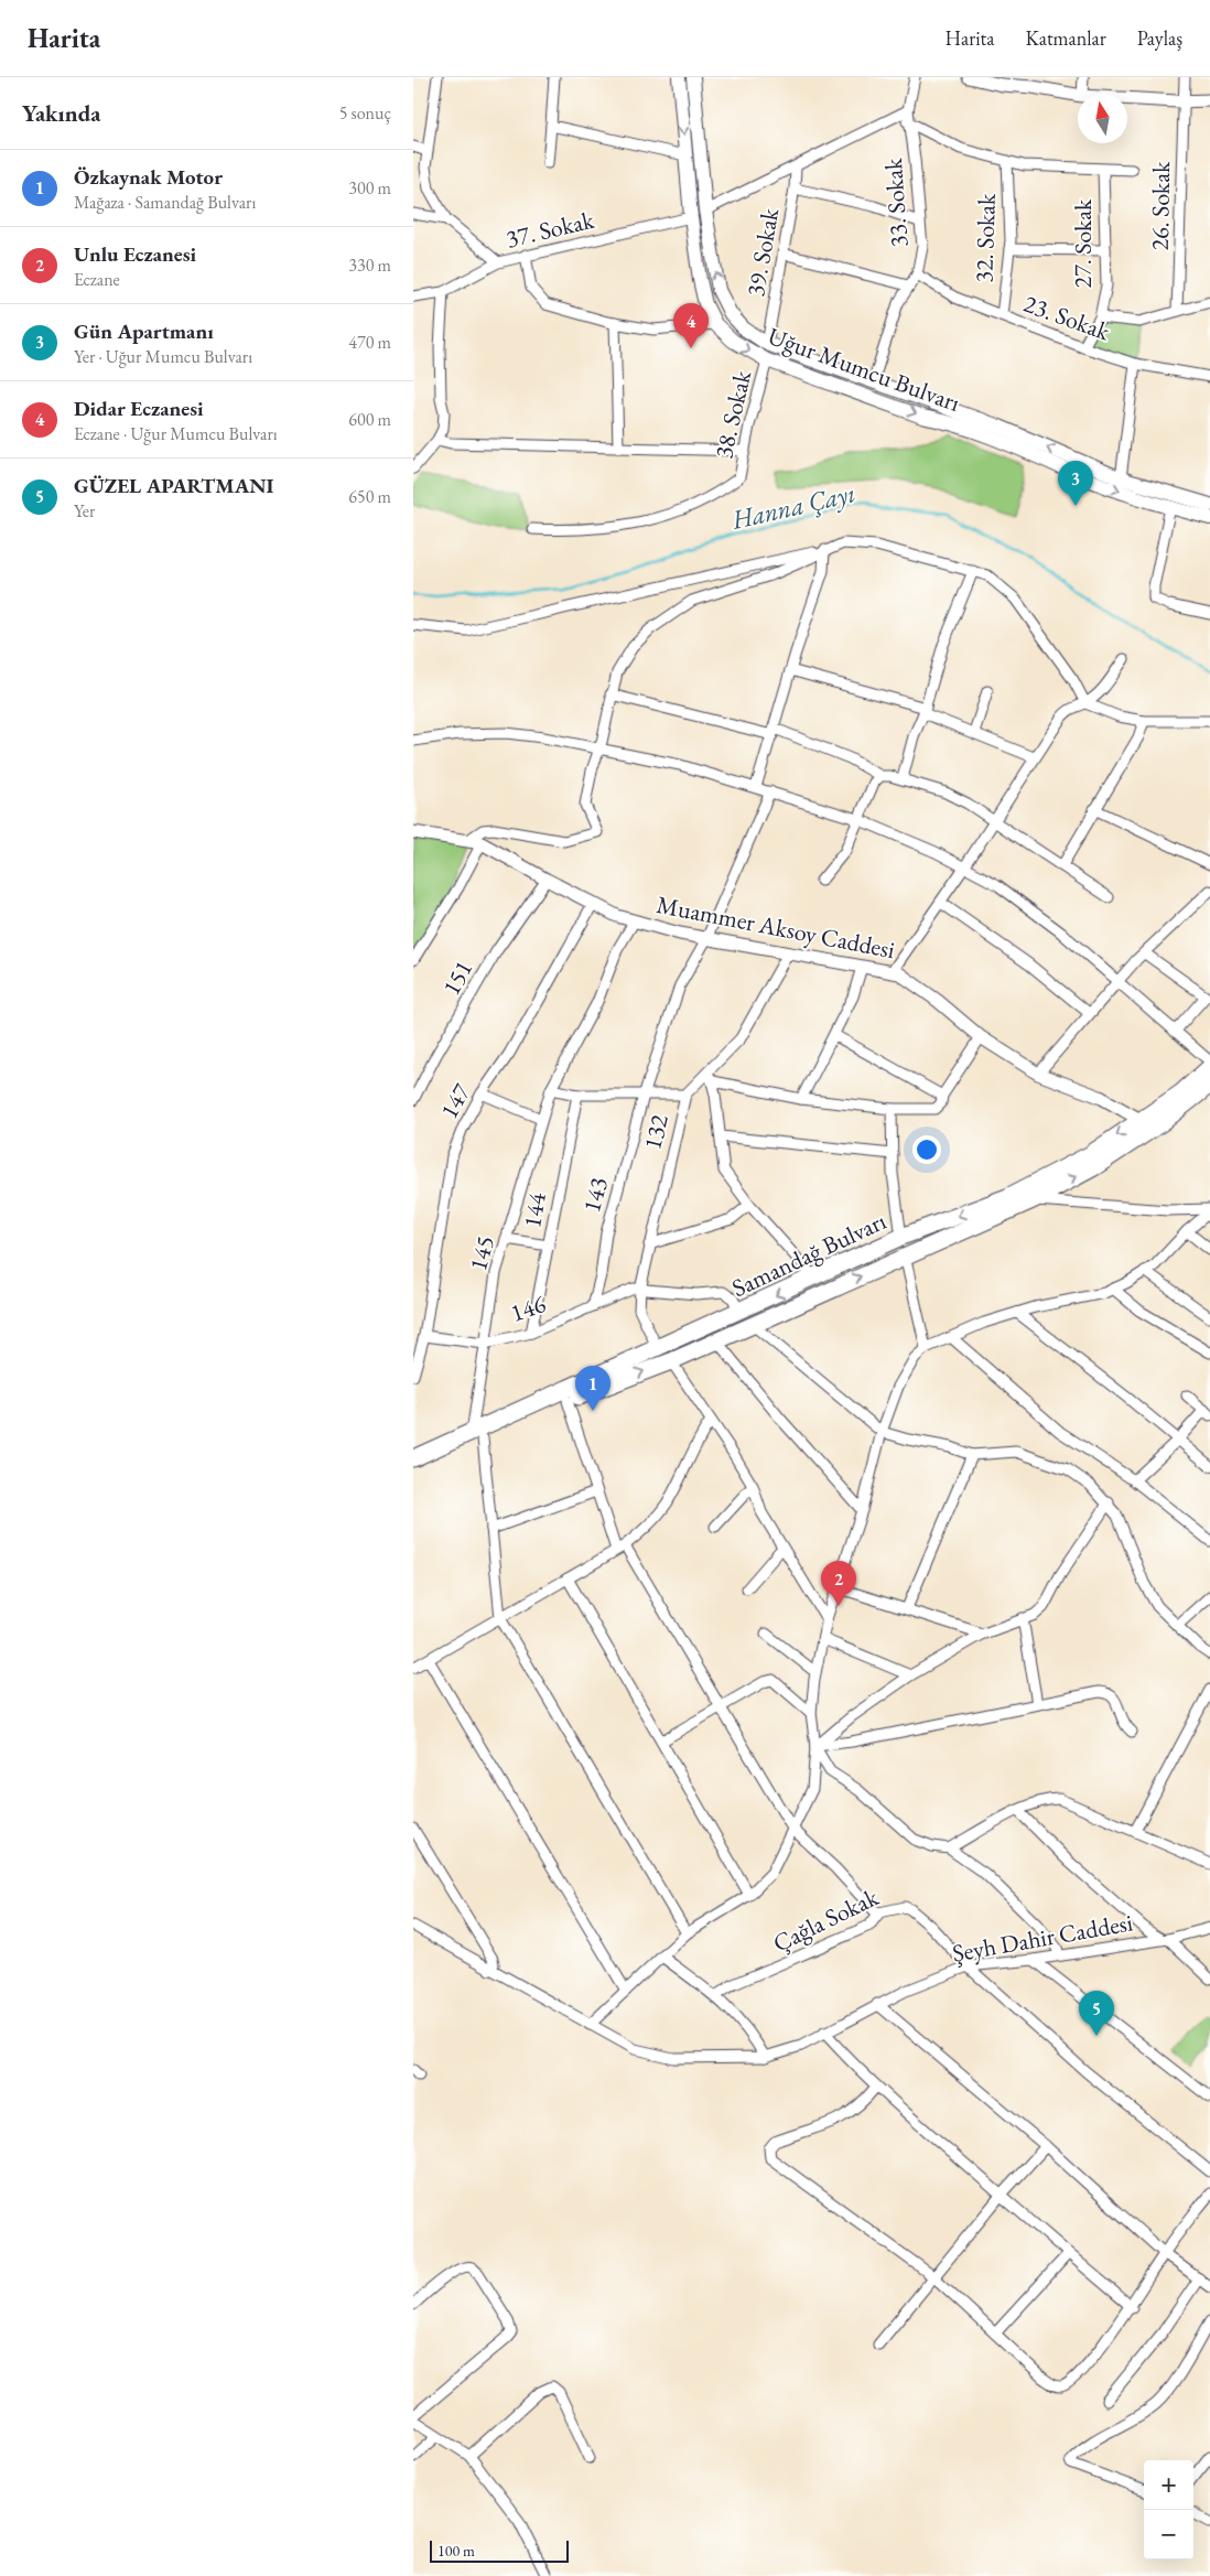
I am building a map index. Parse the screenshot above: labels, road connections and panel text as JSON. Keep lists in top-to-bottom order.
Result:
{
  "streets": {
    "highway": ["Samandağ Bulvarı"],
    "main road": ["Uğur Mumcu Bulvarı"],
    "street": [
      "33. Sokak",
      "26. Sokak",
      "37. Sokak",
      "32. Sokak",
      "27. Sokak",
      "39. Sokak",
      "23. Sokak",
      "38. Sokak",
      "Muammer Aksoy Caddesi",
      "151",
      "147",
      "132",
      "143",
      "144",
      "145",
      "146",
      "Çağla Sokak",
      "Şeyh Dahir Caddesi"
    ]
  },
  "crossings": [
    ["33. Sokak", "23. Sokak"],
    ["33. Sokak", "Uğur Mumcu Bulvarı"],
    ["37. Sokak", "Uğur Mumcu Bulvarı"],
    ["32. Sokak", "23. Sokak"],
    ["27. Sokak", "23. Sokak"],
    ["39. Sokak", "Uğur Mumcu Bulvarı"],
    ["Uğur Mumcu Bulvarı", "38. Sokak"],
    ["Muammer Aksoy Caddesi", "151"],
    ["Muammer Aksoy Caddesi", "147"],
    ["Muammer Aksoy Caddesi", "132"],
    ["Muammer Aksoy Caddesi", "143"],
    ["Muammer Aksoy Caddesi", "145"],
    ["Muammer Aksoy Caddesi", "Samandağ Bulvarı"],
    ["147", "146"],
    ["132", "Samandağ Bulvarı"],
    ["132", "146"],
    ["143", "146"],
    ["144", "146"],
    ["145", "Samandağ Bulvarı"],
    ["145", "146"],
    ["Samandağ Bulvarı", "146"],
    ["Çağla Sokak", "Şeyh Dahir Caddesi"]
  ],
  "water": ["Hanna Çayı"],
  "scale_bar": "100 m",
  "north": "top",
  "page": {
    "header": "Harita",
    "nav": ["Harita", "Katmanlar", "Paylaş"],
    "heading": ["Yakında", "5 sonuç"],
    "list": [
      {
        "mark": "1",
        "name": "Özkaynak Motor",
        "note": "Mağaza · Samandağ Bulvarı",
        "value": "300 m"
      },
      {
        "mark": "2",
        "name": "Unlu Eczanesi",
        "note": "Eczane",
        "value": "330 m"
      },
      {
        "mark": "3",
        "name": "Gün Apartmanı",
        "note": "Yer · Uğur Mumcu Bulvarı",
        "value": "470 m"
      },
      {
        "mark": "4",
        "name": "Didar Eczanesi",
        "note": "Eczane · Uğur Mumcu Bulvarı",
        "value": "600 m"
      },
      {
        "mark": "5",
        "name": "GÜZEL APARTMANI",
        "note": "Yer",
        "value": "650 m"
      }
    ],
    "pins": [
      "4",
      "3",
      "1",
      "2",
      "5"
    ],
    "map_buttons": ["+", "−"],
    "scale": "100 m"
  }
}
